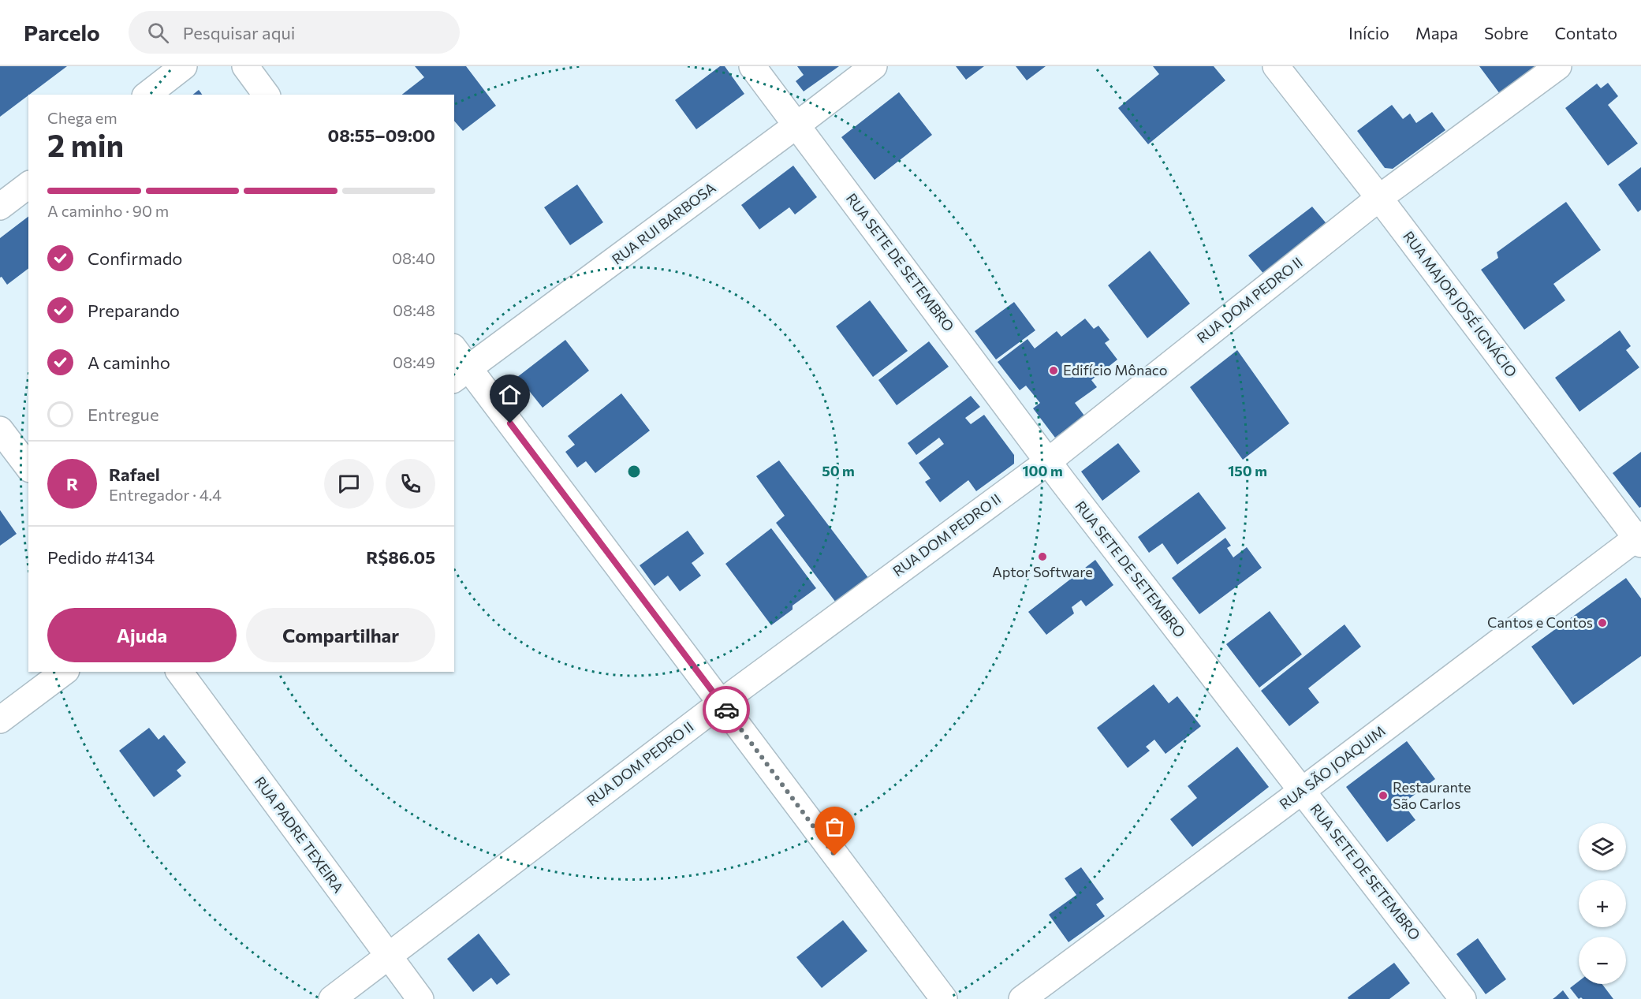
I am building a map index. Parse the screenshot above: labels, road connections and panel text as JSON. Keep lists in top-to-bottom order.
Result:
{
  "streets": {
    "main road": [
      "RUA RUI BARBOSA",
      "RUA SETE DE SETEMBRO",
      "RUA DOM PEDRO II",
      "RUA MAJOR JOSÉ IGNÁCIO",
      "RUA SÃO JOAQUIM",
      "RUA PADRE TEXEIRA"
    ]
  },
  "crossings": [
    ["RUA RUI BARBOSA", "RUA SETE DE SETEMBRO"],
    ["RUA SETE DE SETEMBRO", "RUA DOM PEDRO II"],
    ["RUA SETE DE SETEMBRO", "RUA SÃO JOAQUIM"],
    ["RUA DOM PEDRO II", "RUA MAJOR JOSÉ IGNÁCIO"],
    ["RUA DOM PEDRO II", "RUA PADRE TEXEIRA"],
    ["RUA MAJOR JOSÉ IGNÁCIO", "RUA SÃO JOAQUIM"]
  ],
  "places": [
    "Edifício Mônaco",
    "Aptor Software",
    "Cantos e Contos",
    "Restaurante São Carlos"
  ],
  "page": {
    "header": "Parcelo",
    "search": "Pesquisar aqui",
    "nav": [
      "Início",
      "Mapa",
      "Sobre",
      "Contato"
    ],
    "heading": ["2 min", "Chega em", "08:55–09:00"],
    "panel": [
      "Rafael",
      "Entregador · 4.4",
      "Pedido #4134",
      "R$86.05"
    ],
    "bar": "A caminho · 90 m",
    "list": [
      ["Confirmado", "08:40"],
      ["Preparando", "08:48"],
      ["A caminho", "08:49"],
      "Entregue"
    ],
    "round": "R",
    "buttons": ["Ajuda", "Compartilhar"],
    "map_buttons": ["+", "−"]
  },
  "rings": ["50 m", "100 m", "150 m"]
}
